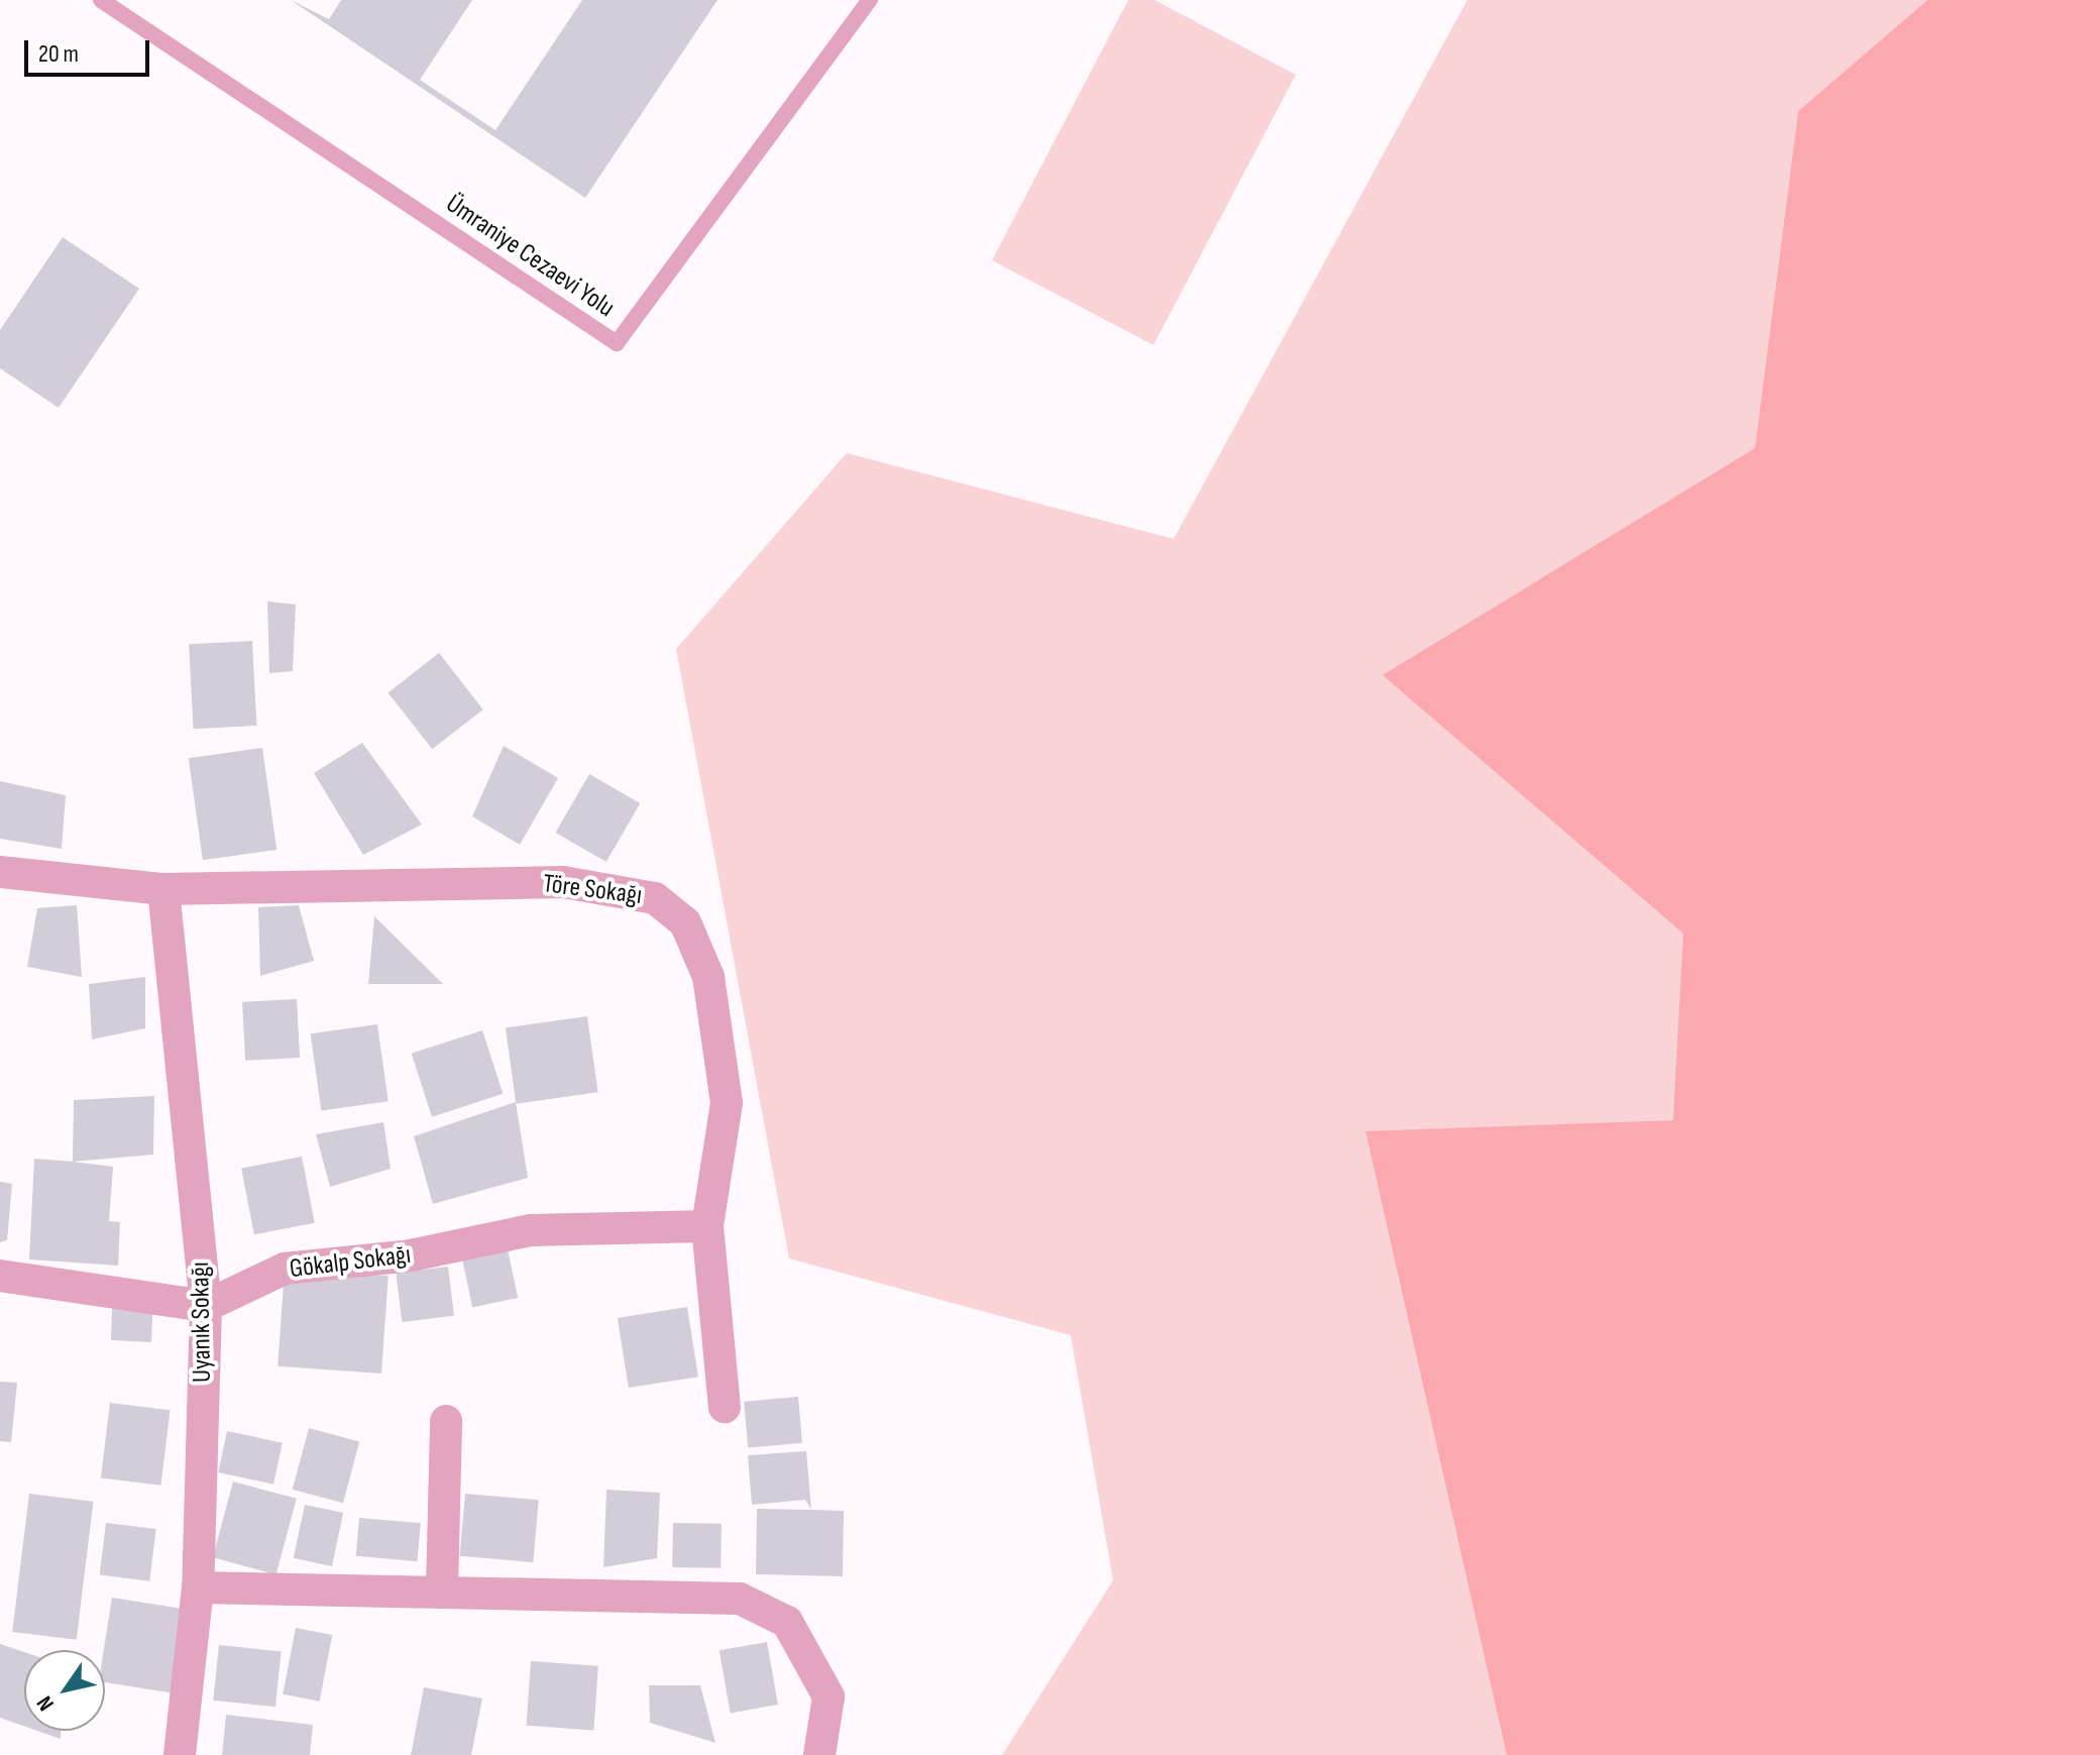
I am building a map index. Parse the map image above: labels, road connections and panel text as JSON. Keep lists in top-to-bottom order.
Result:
{
  "streets": {
    "street": ["Töre Sokağı", "Gökalp Sokağı", "Uyanık Sokağı"],
    "lane": ["Ümraniye Cezaevi Yolu"]
  },
  "crossings": [
    ["Töre Sokağı", "Gökalp Sokağı"],
    ["Töre Sokağı", "Uyanık Sokağı"],
    ["Gökalp Sokağı", "Uyanık Sokağı"]
  ],
  "scale_bar": "20 m",
  "north": "bottom left"
}
